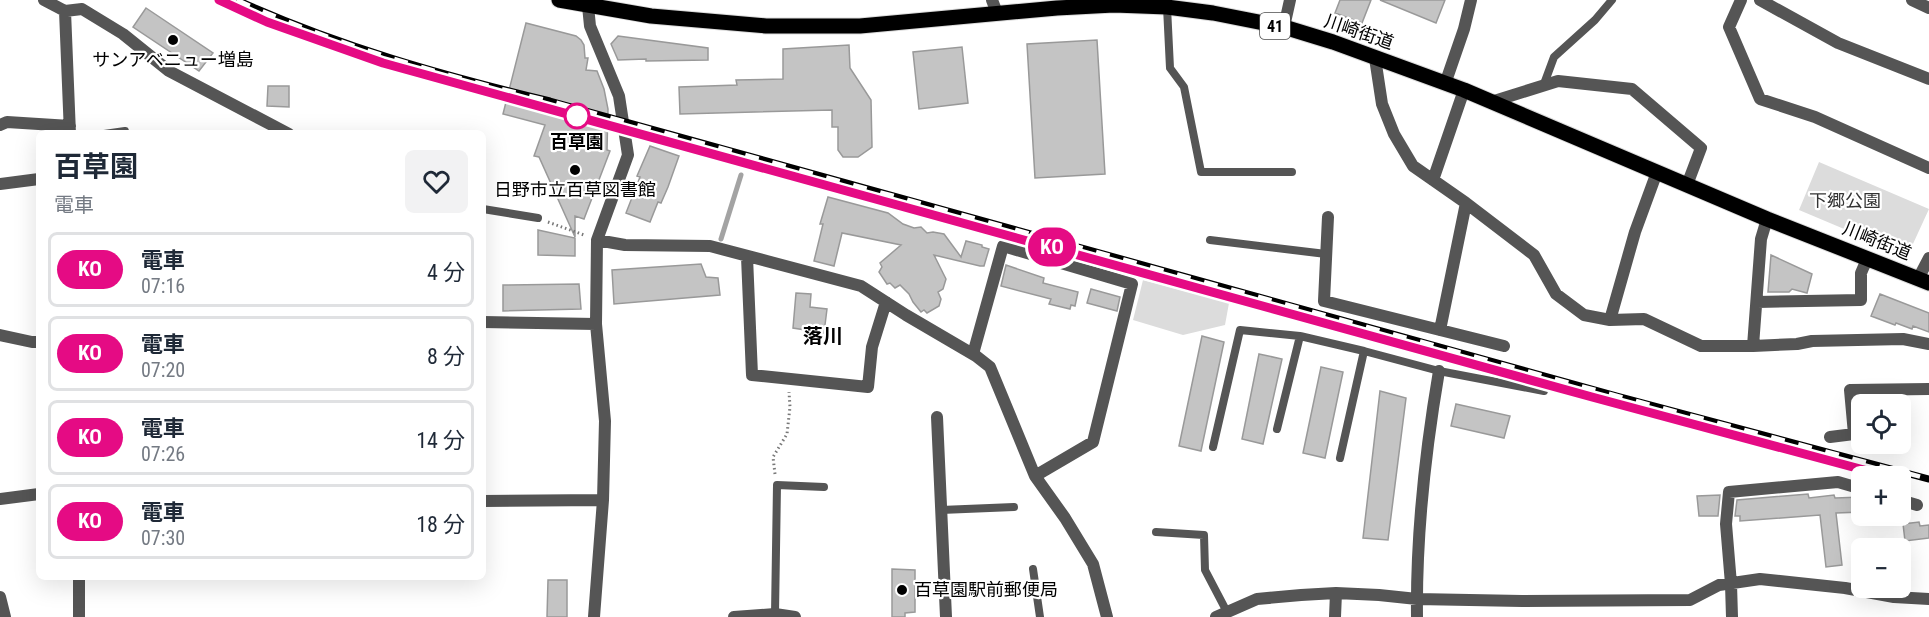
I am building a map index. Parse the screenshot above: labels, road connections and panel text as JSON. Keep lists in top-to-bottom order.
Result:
{
  "streets": {
    "main road": ["41", "川崎街道"]
  },
  "districts": ["落川"],
  "parks": ["下郷公園"],
  "places": [
    "サンアベニュー増島",
    "百草園",
    "日野市立百草図書館",
    "百草園駅前郵便局"
  ],
  "page": {
    "on_map": "KO",
    "heading": ["百草園", "電車"],
    "list": [
      {
        "mark": "KO",
        "name": "電車",
        "note": "07:16",
        "value": "4 分"
      },
      {
        "mark": "KO",
        "name": "電車",
        "note": "07:20",
        "value": "8 分"
      },
      {
        "mark": "KO",
        "name": "電車",
        "note": "07:26",
        "value": "14 分"
      },
      {
        "mark": "KO",
        "name": "電車",
        "note": "07:30",
        "value": "18 分"
      }
    ],
    "map_buttons": ["+", "−"]
  }
}
